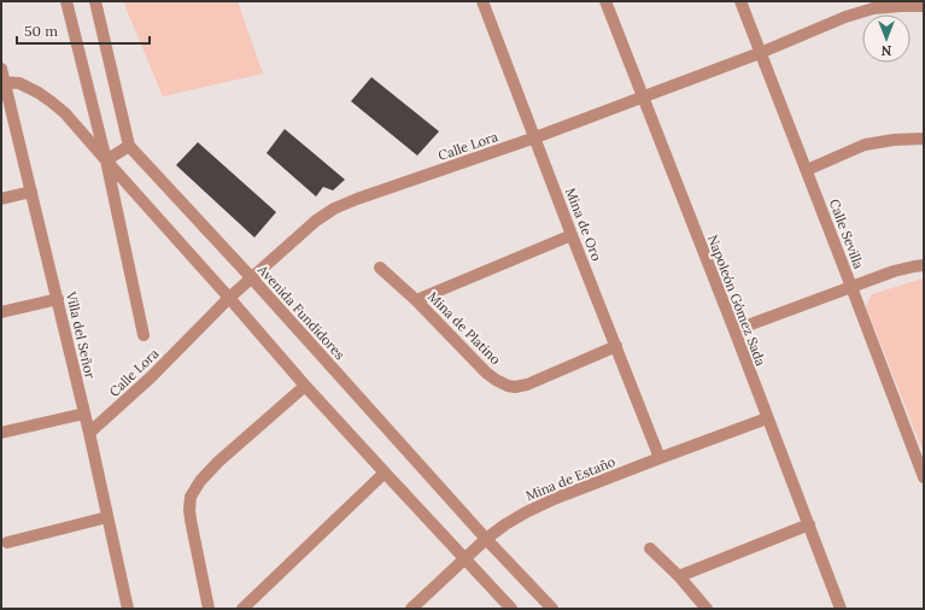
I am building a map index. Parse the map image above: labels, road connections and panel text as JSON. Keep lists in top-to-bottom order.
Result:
{
  "streets": {
    "street": [
      "Calle Lora",
      "Mina de Oro",
      "Calle Sevilla",
      "Napoleón Gómez Sada",
      "Avenida Fundidores",
      "Mina de Platino",
      "Villa del Señor",
      "Mina de Estaño"
    ]
  },
  "crossings": [
    ["Calle Lora", "Mina de Oro"],
    ["Calle Lora", "Calle Sevilla"],
    ["Calle Lora", "Napoleón Gómez Sada"],
    ["Calle Lora", "Avenida Fundidores"],
    ["Calle Lora", "Villa del Señor"],
    ["Mina de Oro", "Mina de Platino"],
    ["Mina de Oro", "Mina de Estaño"],
    ["Napoleón Gómez Sada", "Mina de Estaño"],
    ["Avenida Fundidores", "Mina de Estaño"]
  ],
  "scale_bar": "50 m",
  "north": "bottom"
}
